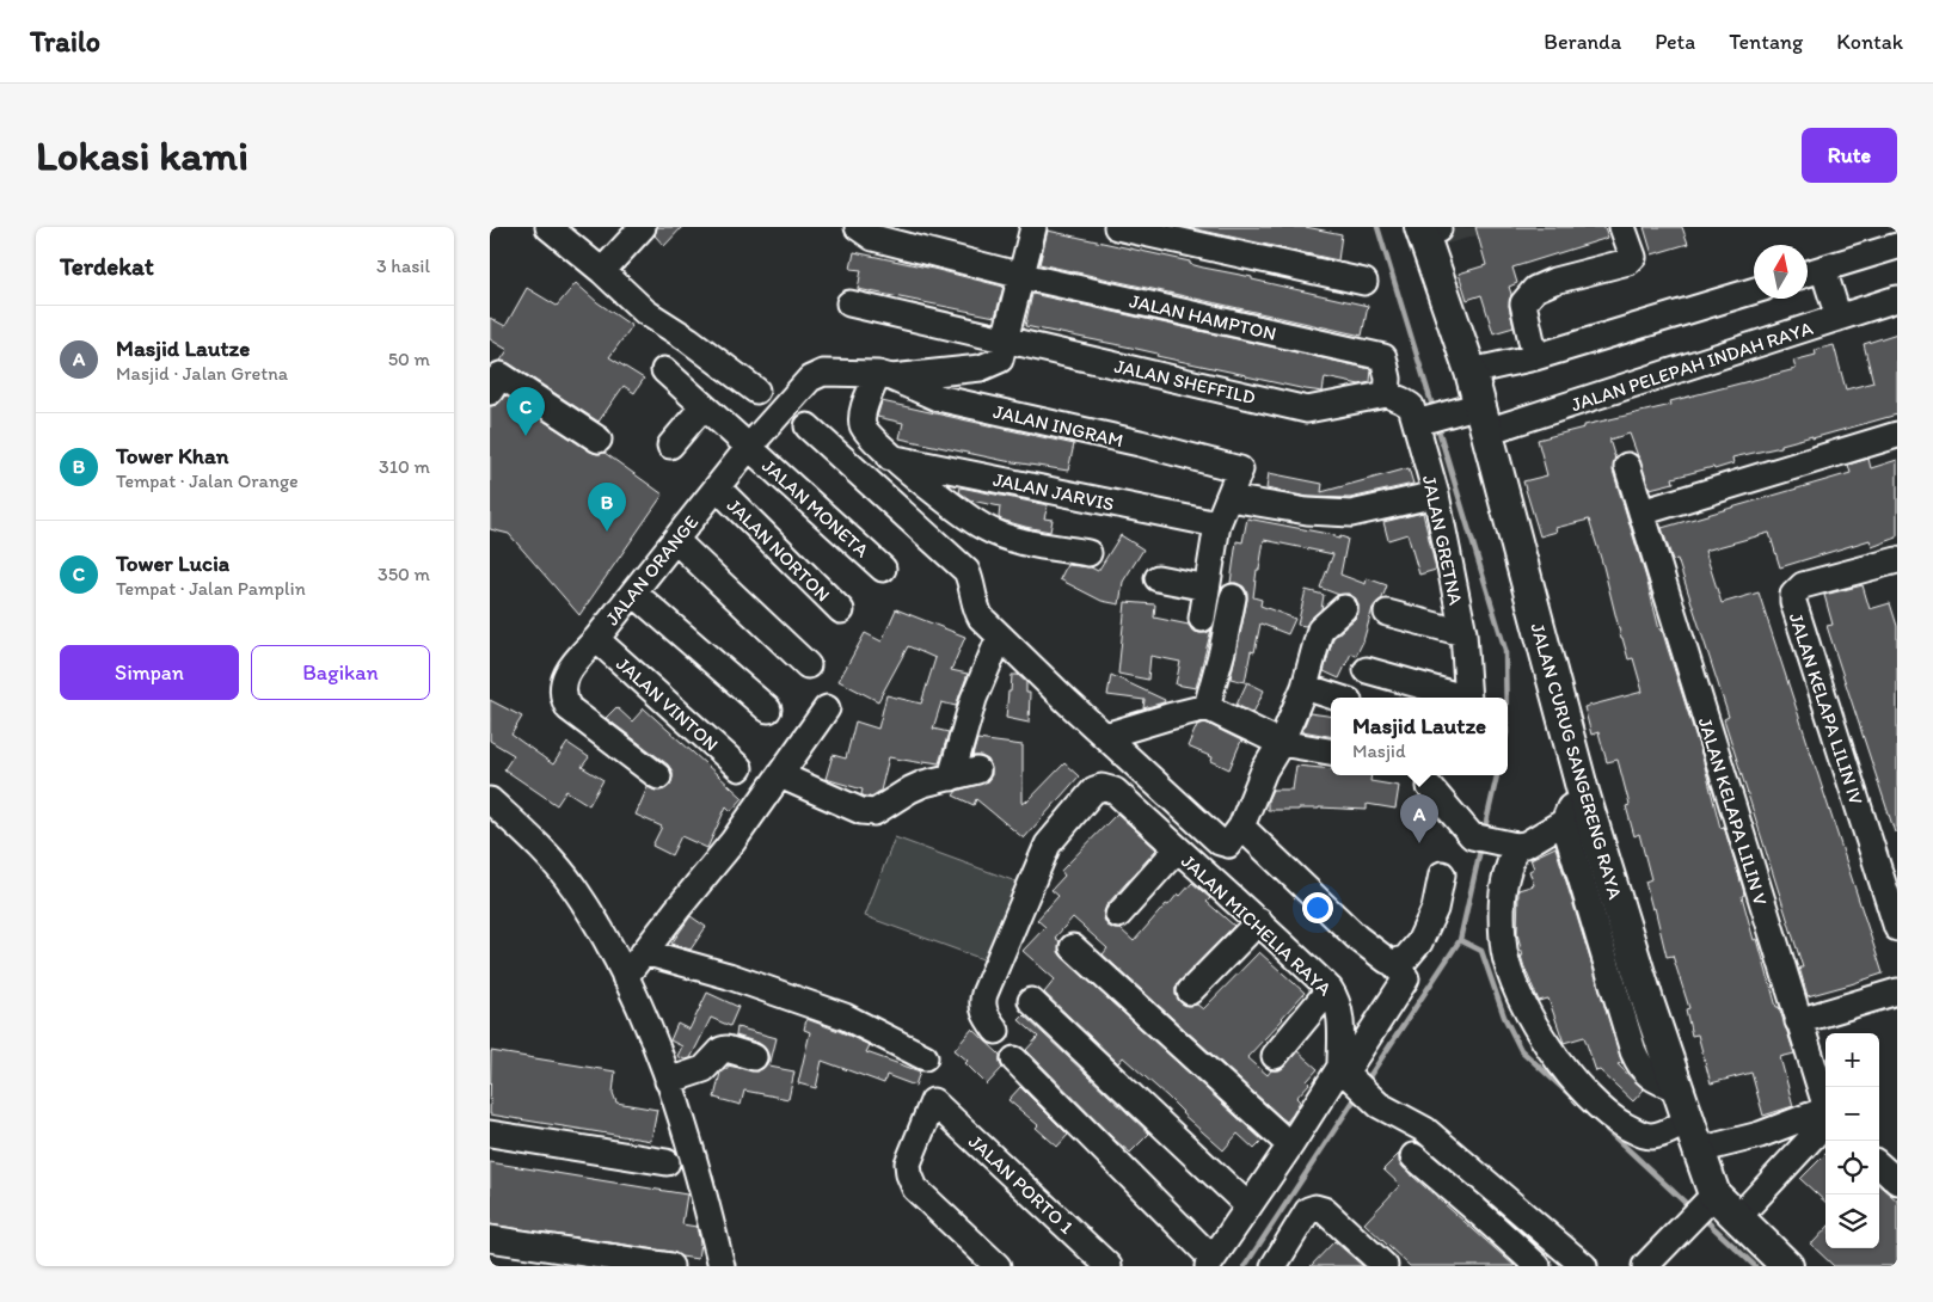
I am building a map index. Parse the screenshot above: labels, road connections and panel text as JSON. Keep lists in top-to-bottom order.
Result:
{
  "streets": {
    "main road": ["JALAN CURUG SANGERENG RAYA"],
    "street": [
      "JALAN HAMPTON",
      "JALAN PELEPAH INDAH RAYA",
      "JALAN SHEFFILD",
      "JALAN INGRAM",
      "JALAN JARVIS",
      "JALAN MONETA",
      "JALAN GRETNA",
      "JALAN NORTON",
      "JALAN ORANGE",
      "JALAN VINTON",
      "JALAN KELAPA LILIN IV",
      "JALAN KELAPA LILIN V",
      "JALAN MICHELIA RAYA",
      "JALAN PORTO 1"
    ]
  },
  "crossings": [
    ["JALAN HAMPTON", "JALAN SHEFFILD"],
    ["JALAN HAMPTON", "JALAN GRETNA"],
    ["JALAN PELEPAH INDAH RAYA", "JALAN GRETNA"],
    ["JALAN PELEPAH INDAH RAYA", "JALAN CURUG SANGERENG RAYA"],
    ["JALAN SHEFFILD", "JALAN GRETNA"],
    ["JALAN INGRAM", "JALAN ORANGE"],
    ["JALAN MONETA", "JALAN ORANGE"],
    ["JALAN NORTON", "JALAN ORANGE"],
    ["JALAN ORANGE", "JALAN VINTON"]
  ],
  "north": "top",
  "page": {
    "header": "Trailo",
    "nav": [
      "Beranda",
      "Peta",
      "Tentang",
      "Kontak"
    ],
    "buttons": [
      "Rute",
      ["Simpan", "Bagikan"]
    ],
    "title": "Lokasi kami",
    "heading": ["Terdekat", "3 hasil"],
    "list": [
      {
        "mark": "A",
        "name": "Masjid Lautze",
        "note": "Masjid · Jalan Gretna",
        "value": "50 m"
      },
      {
        "mark": "B",
        "name": "Tower Khan",
        "note": "Tempat · Jalan Orange",
        "value": "310 m"
      },
      {
        "mark": "C",
        "name": "Tower Lucia",
        "note": "Tempat · Jalan Pamplin",
        "value": "350 m"
      }
    ],
    "pins": ["C", "B", "A"],
    "popup": ["Masjid Lautze", "Masjid"],
    "map_buttons": ["+", "−"]
  }
}
